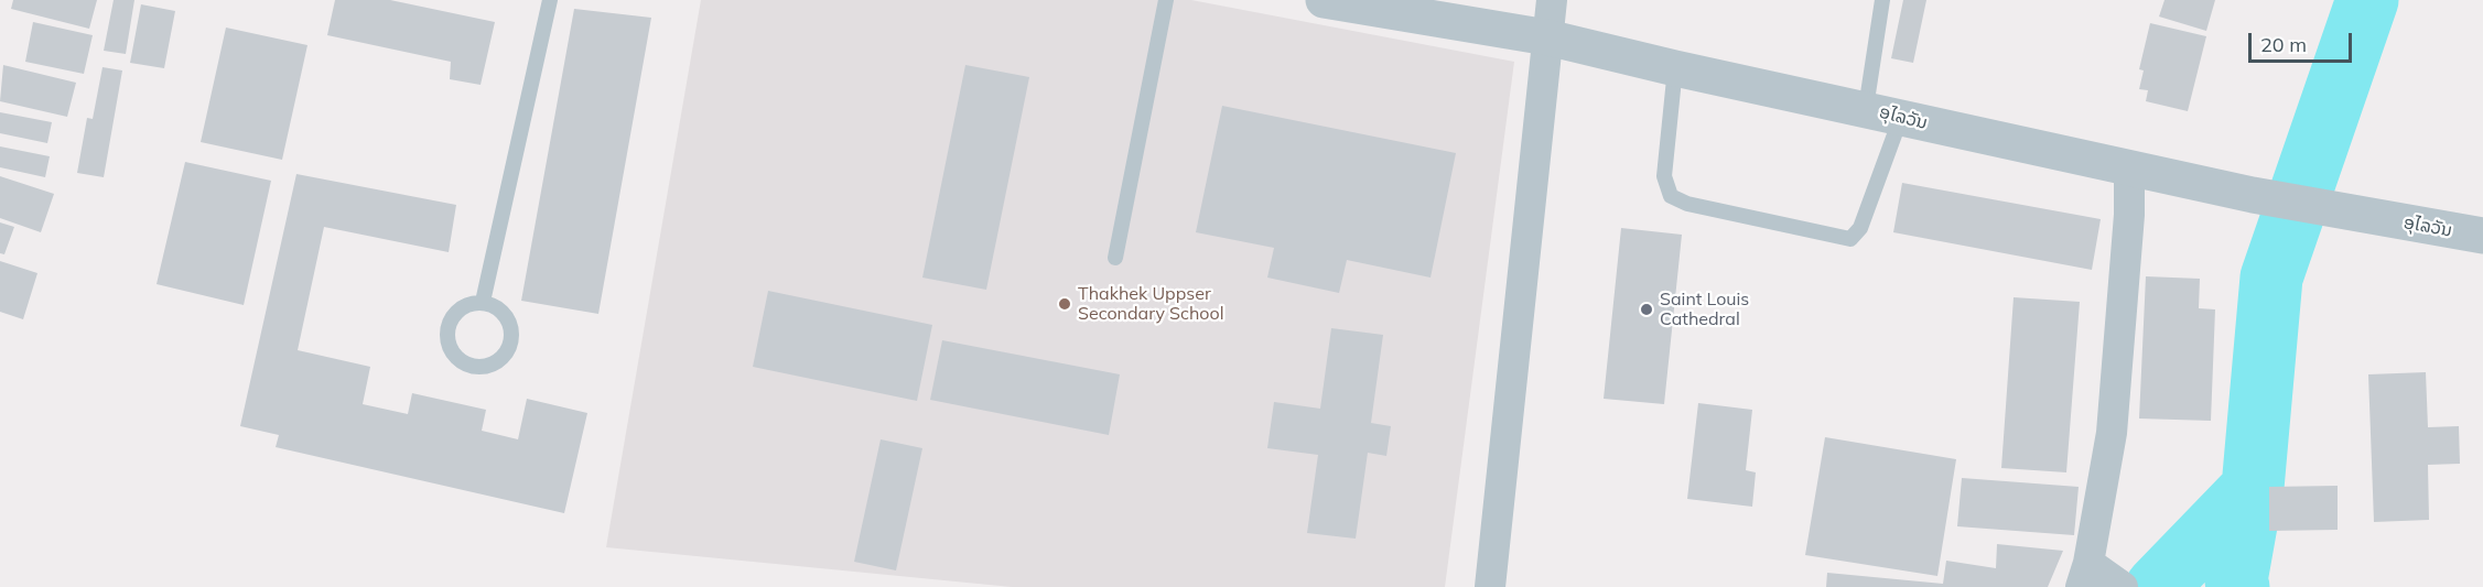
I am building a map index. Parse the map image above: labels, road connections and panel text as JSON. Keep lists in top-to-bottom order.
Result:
{
  "streets": {
    "street": ["ອຸໄລວັນ"]
  },
  "places": ["Thakhek Uppser Secondary School", "Saint Louis Cathedral"],
  "scale_bar": "20 m"
}
